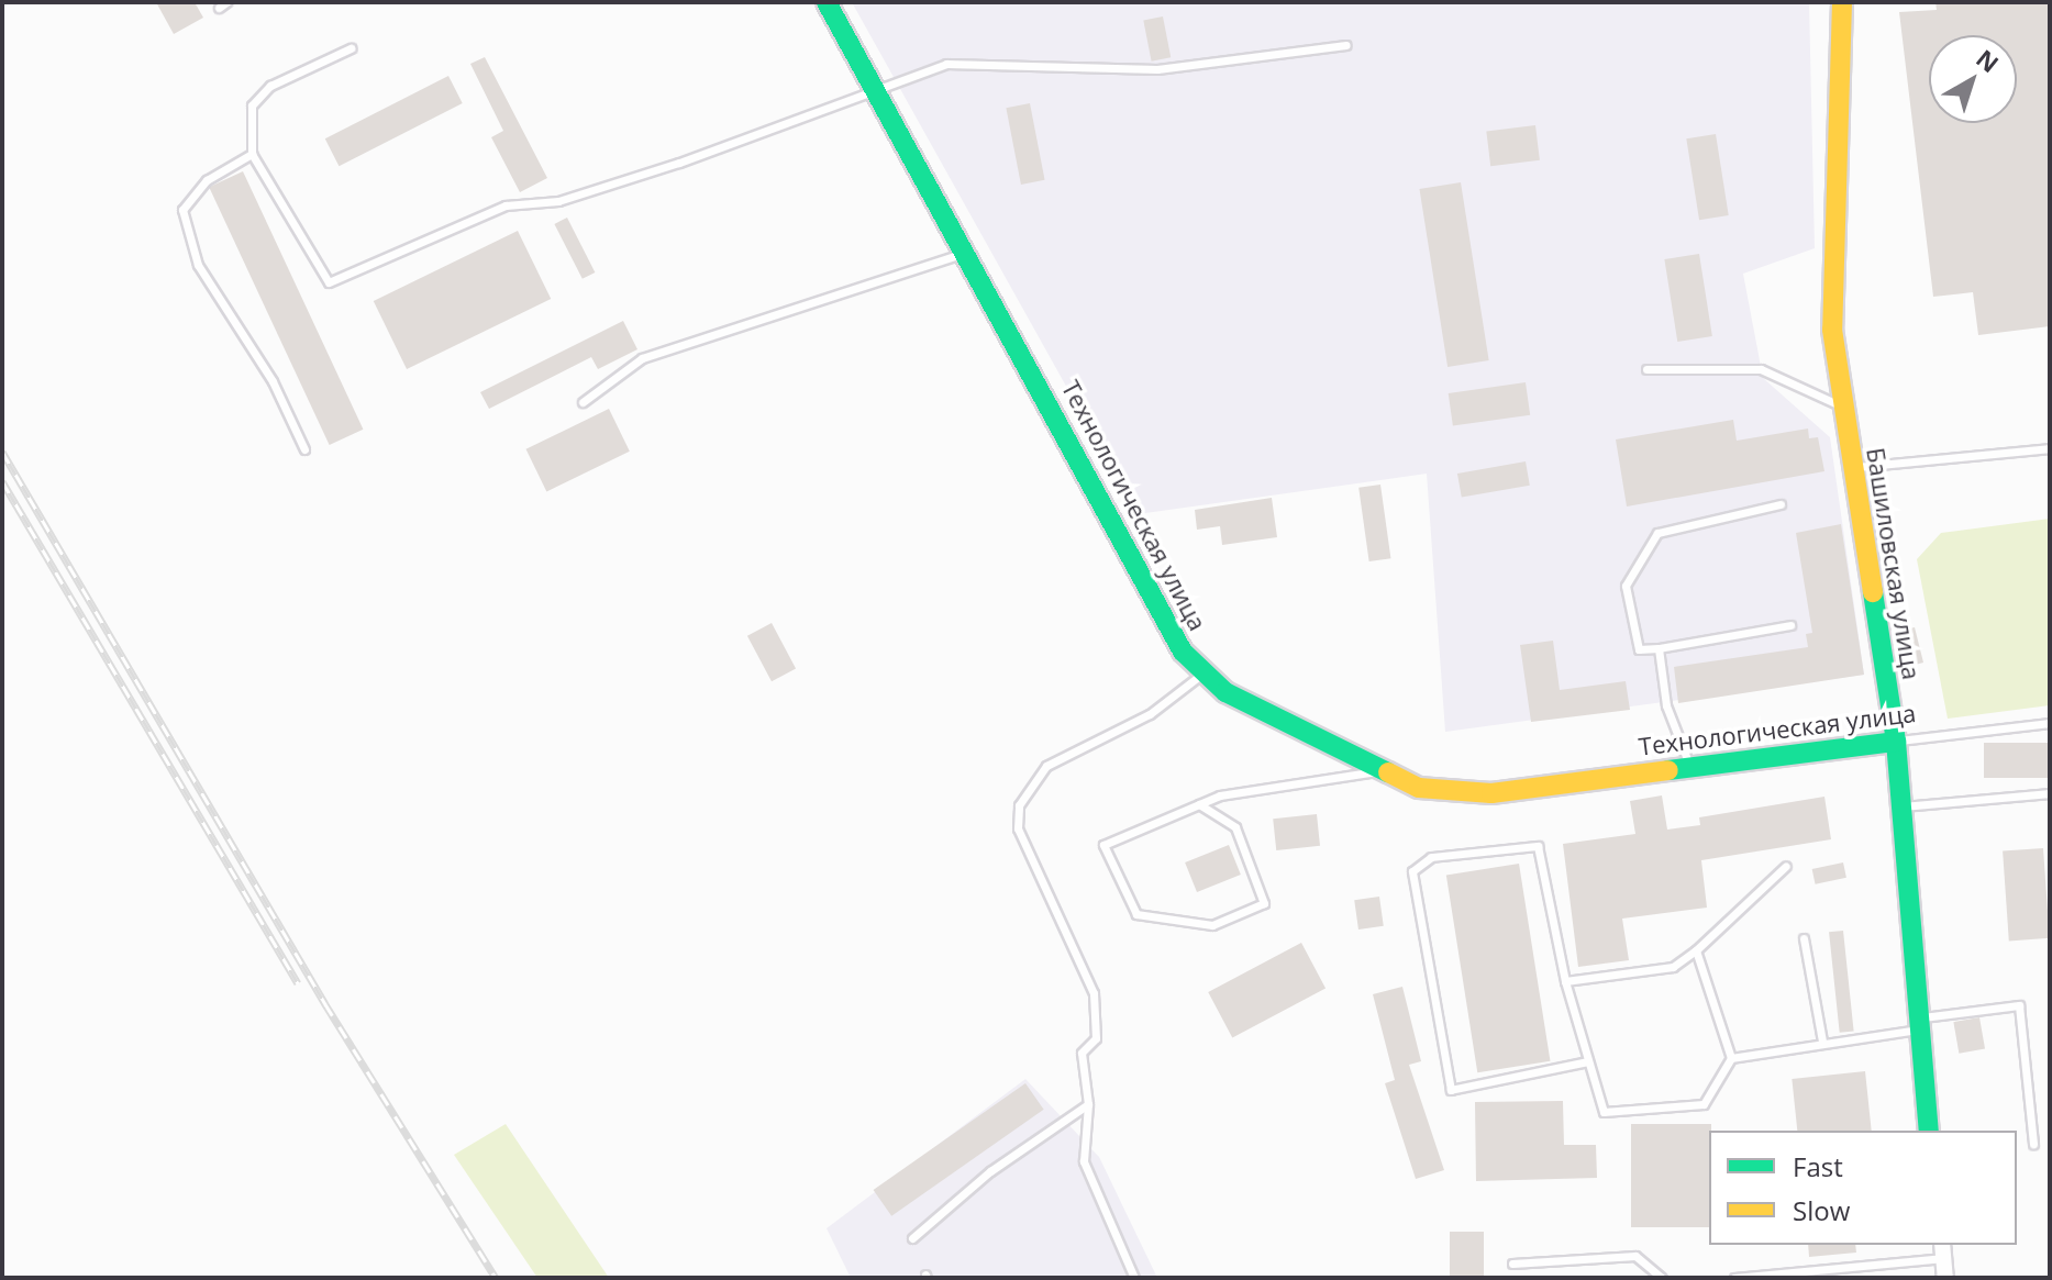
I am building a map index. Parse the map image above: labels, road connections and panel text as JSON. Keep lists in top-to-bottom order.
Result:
{
  "streets": {
    "street": ["Технологическая улица", "Башиловская улица"]
  },
  "crossings": [
    ["Технологическая улица", "Башиловская улица"]
  ],
  "legend": ["Fast", "Slow"],
  "north": "top right"
}
